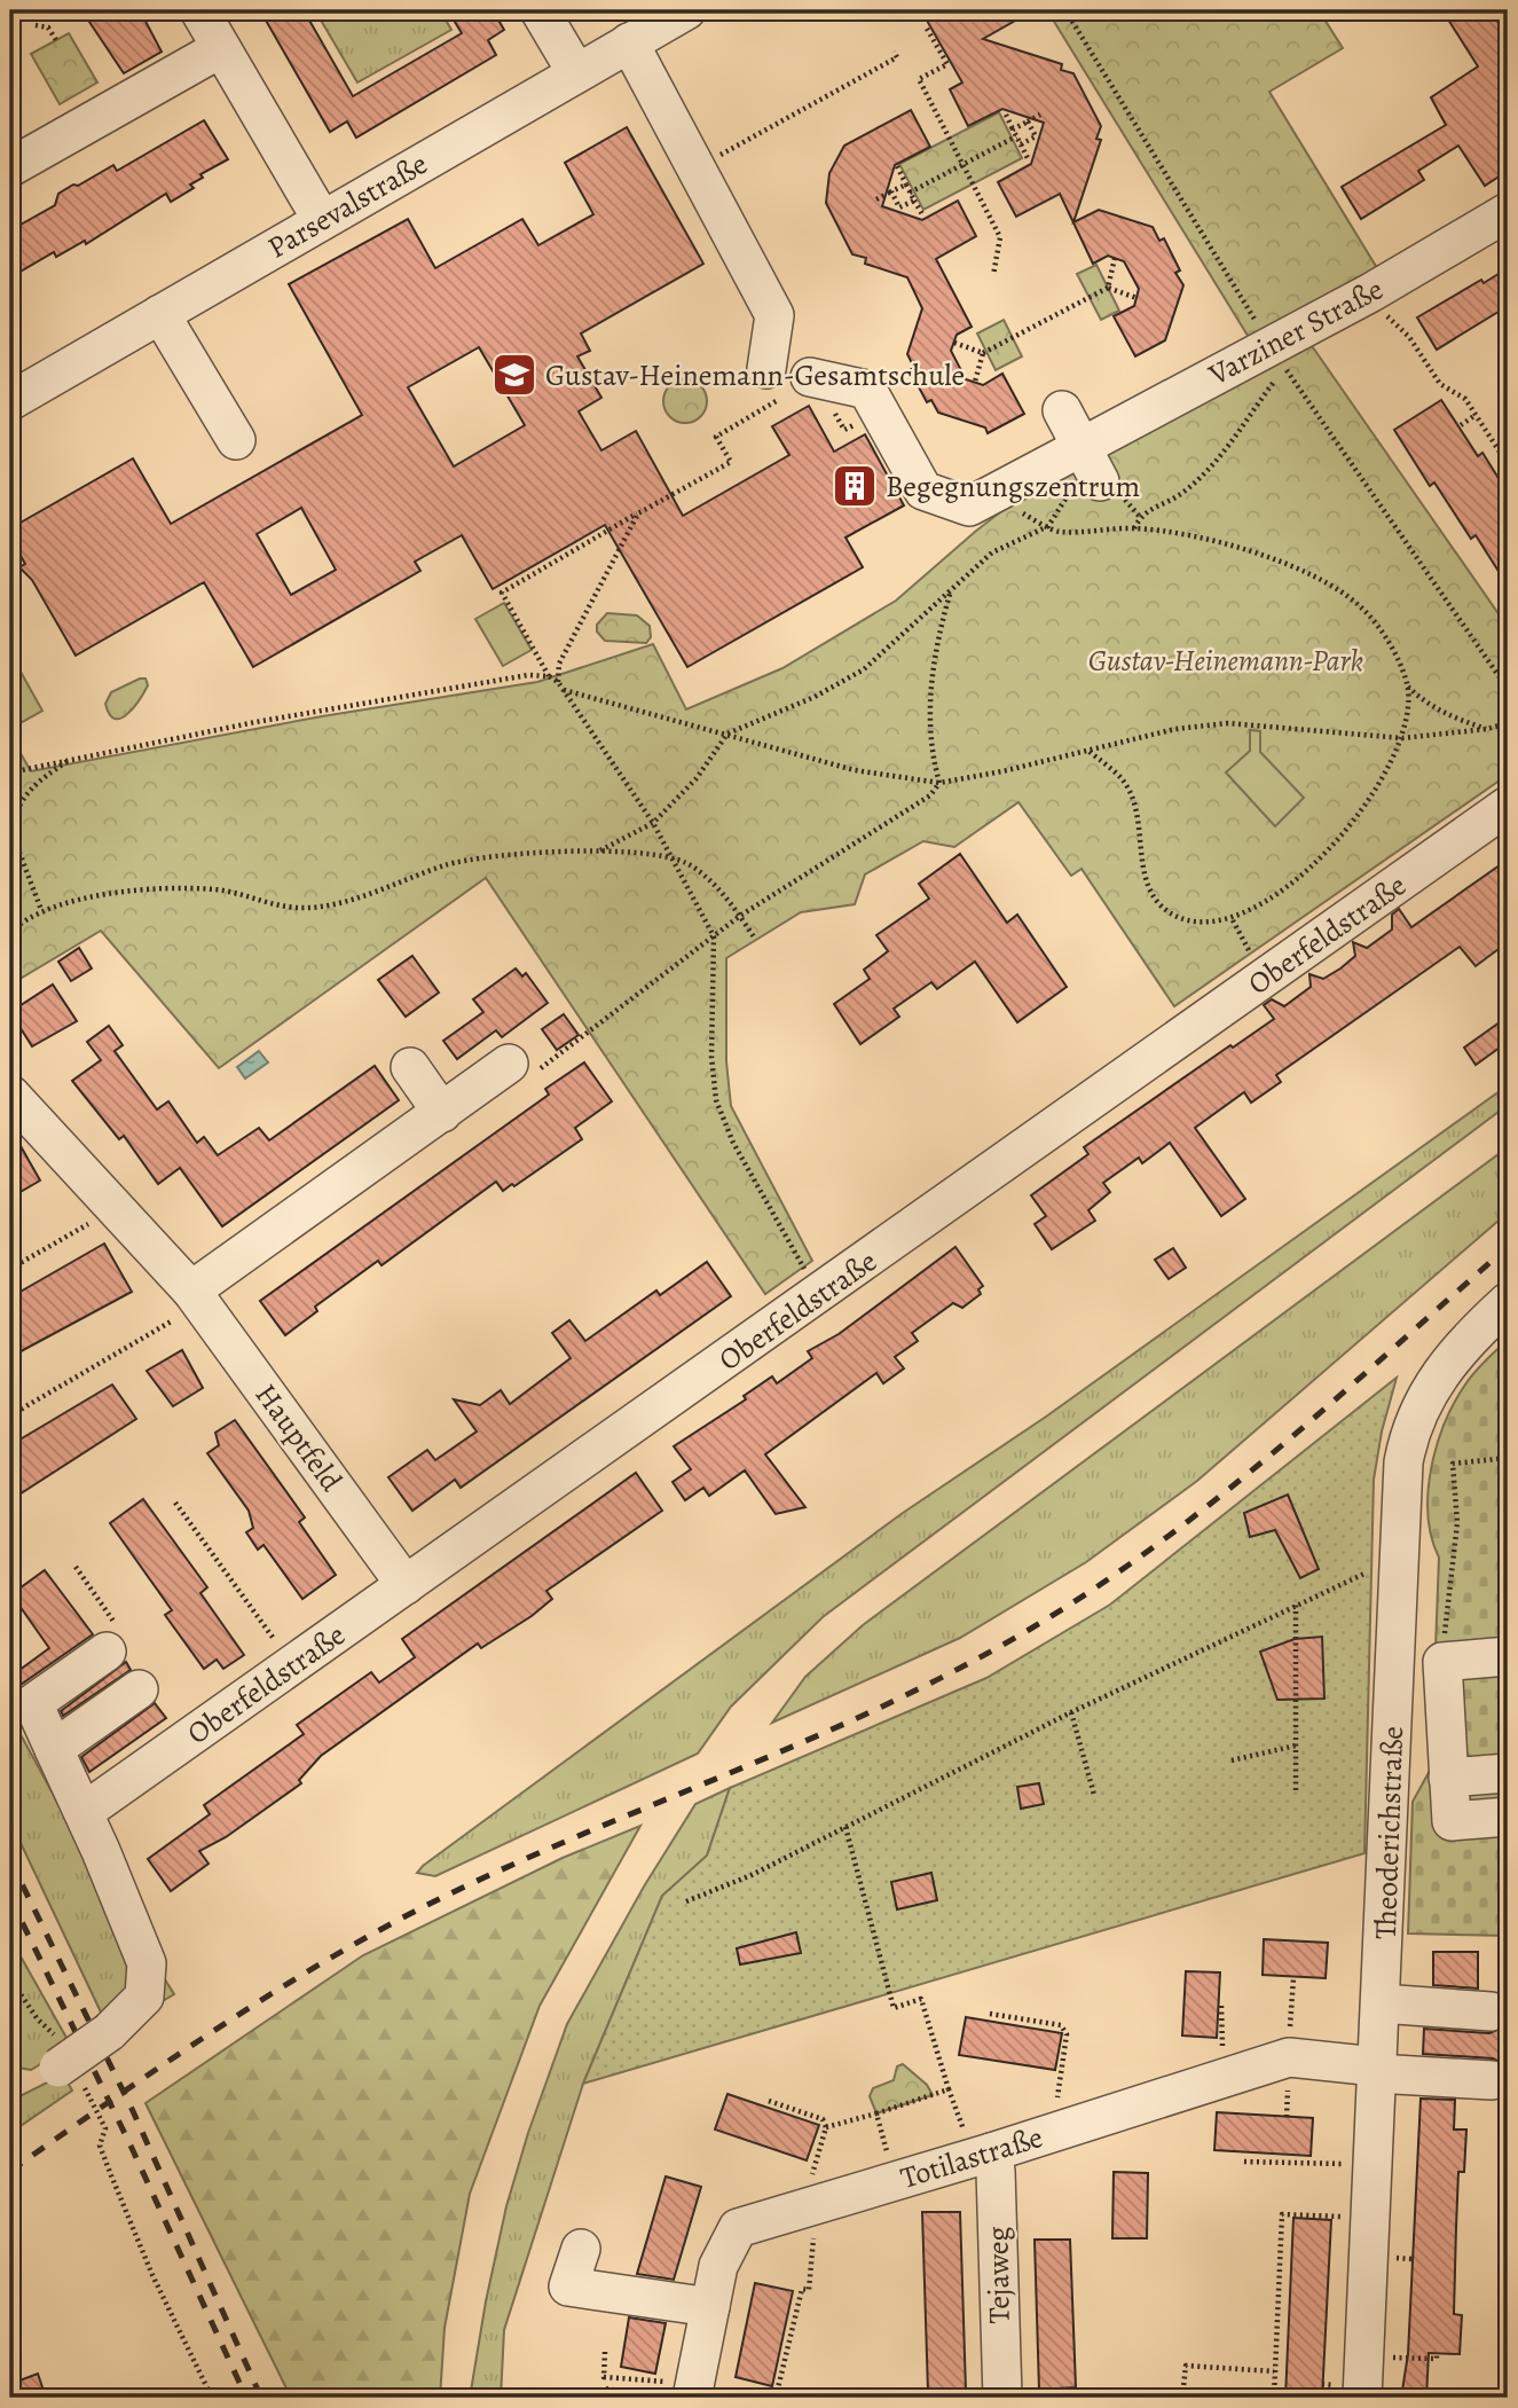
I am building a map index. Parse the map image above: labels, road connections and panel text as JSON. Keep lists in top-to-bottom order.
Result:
{
  "streets": {
    "street": [
      "Parsevalstraße",
      "Varziner Straße",
      "Oberfeldstraße",
      "Hauptfeld",
      "Theoderichstraße",
      "Totilastraße",
      "Tejaweg"
    ]
  },
  "crossings": [
    ["Oberfeldstraße", "Hauptfeld"],
    ["Theoderichstraße", "Totilastraße"],
    ["Totilastraße", "Tejaweg"]
  ],
  "parks": ["Gustav-Heinemann-Park"],
  "places": {
    "school or university": ["Gustav-Heinemann-Gesamtschule"],
    "building": ["Begegnungszentrum"]
  }
}
